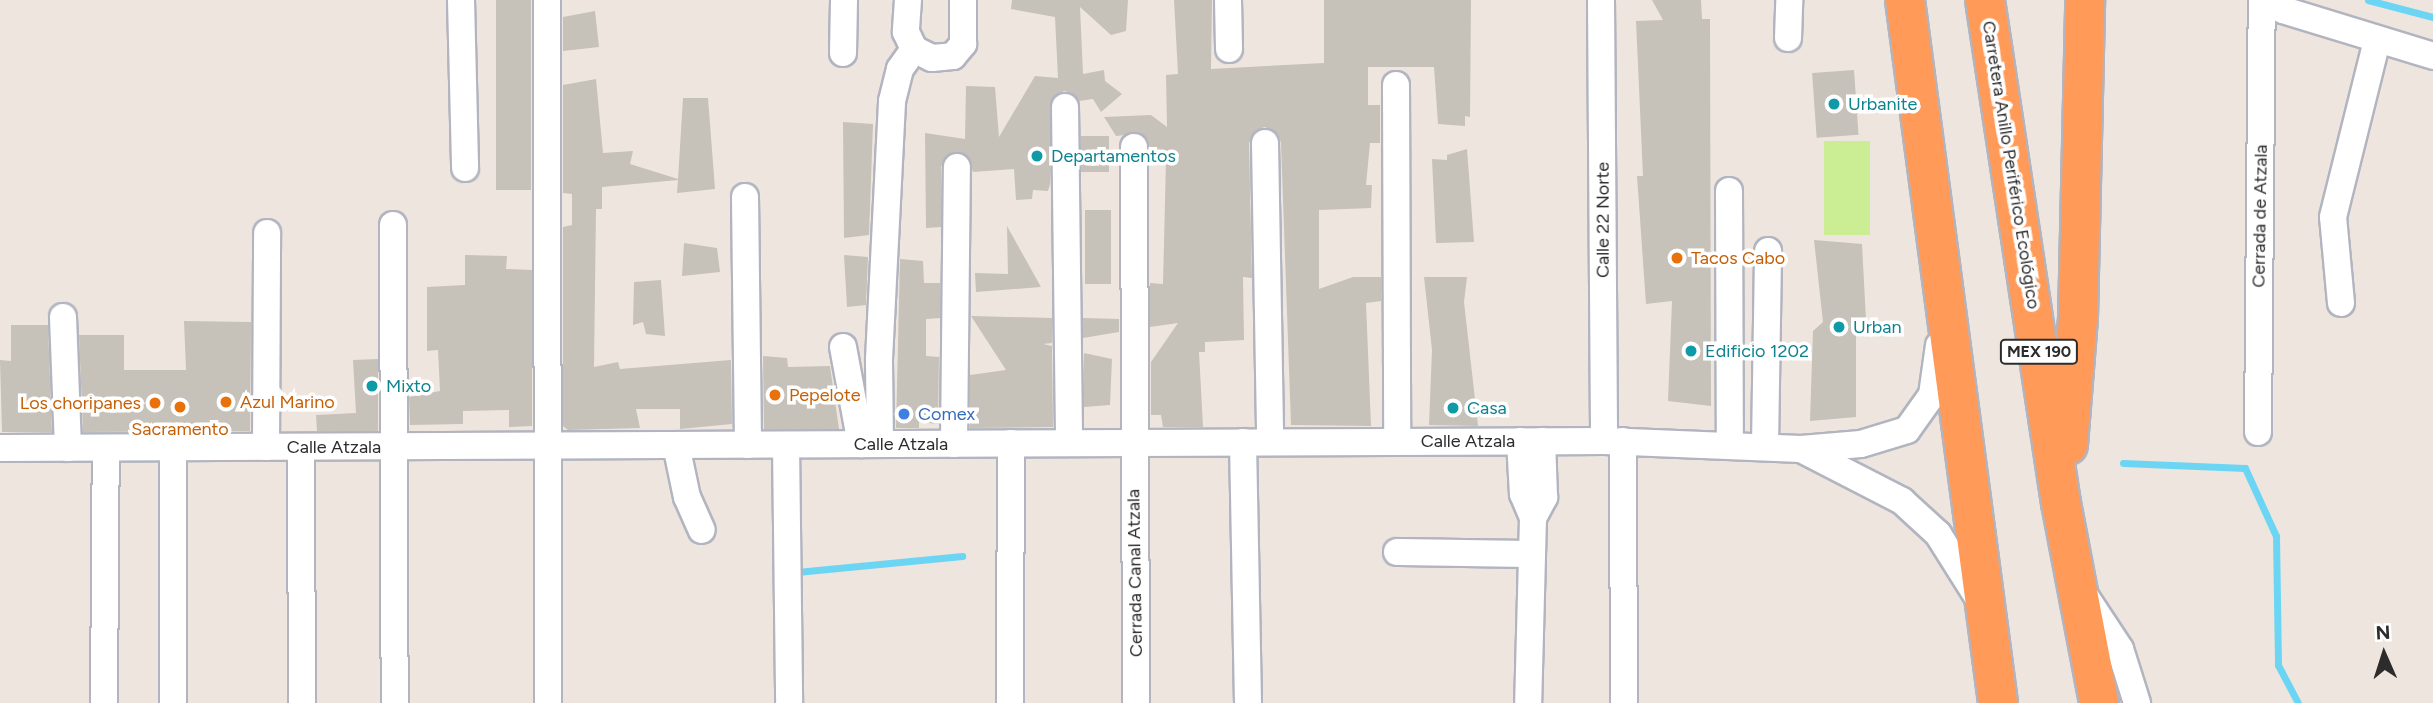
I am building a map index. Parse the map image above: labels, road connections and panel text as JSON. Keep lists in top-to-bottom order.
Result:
{
  "streets": {
    "highway": ["Carretera Anillo Periférico Ecológico", "MEX 190"],
    "street": [
      "Cerrada de Atzala",
      "Calle 22 Norte",
      "Calle Atzala",
      "Cerrada Canal Atzala"
    ]
  },
  "crossings": [
    ["Calle 22 Norte", "Calle Atzala"],
    ["Calle Atzala", "Cerrada Canal Atzala"]
  ],
  "places": [
    "Urbanite",
    "Departamentos",
    "Tacos Cabo",
    "Urban",
    "Edificio 1202",
    "Mixto",
    "Pepelote",
    "Azul Marino",
    "Los choripanes",
    "Sacramento",
    "Casa",
    "Comex"
  ],
  "north": "top"
}
